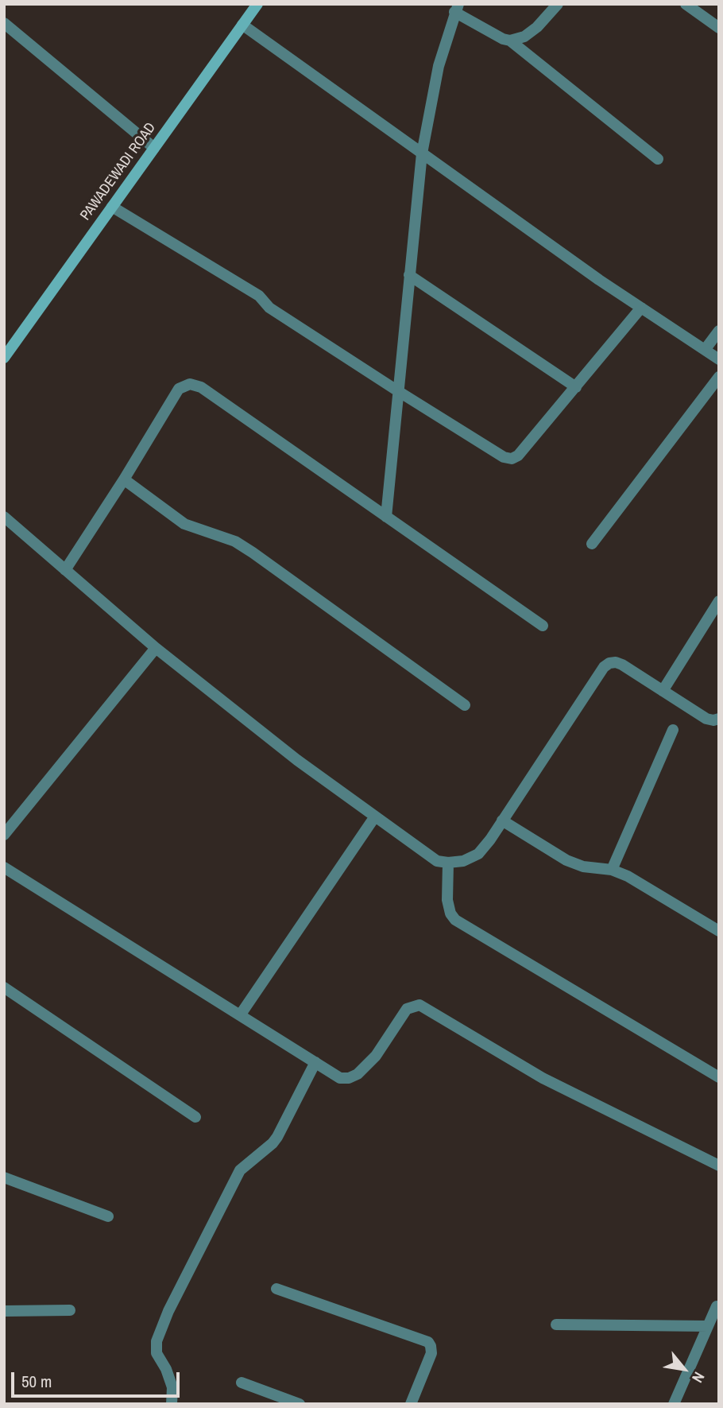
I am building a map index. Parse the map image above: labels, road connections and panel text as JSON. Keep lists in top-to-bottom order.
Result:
{
  "streets": {
    "main road": ["PAWADEWADI ROAD"]
  },
  "scale_bar": "50 m",
  "north": "bottom right"
}
